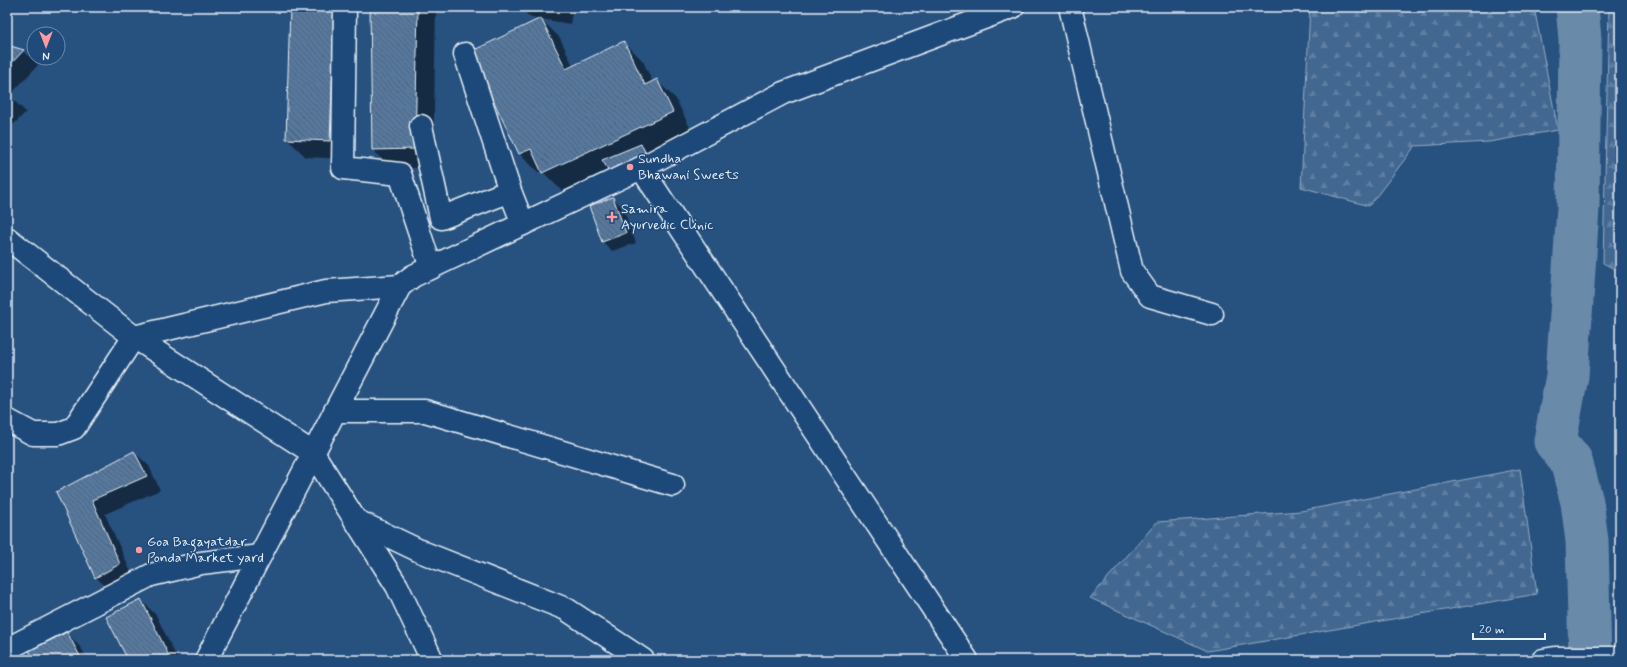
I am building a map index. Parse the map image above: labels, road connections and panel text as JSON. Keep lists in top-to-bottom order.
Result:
{
  "places": {
    "other": ["Sundha Bhawani Sweets", "Goa Bagayatdar Ponda Market yard"],
    "health": ["Samira Ayurvedic Clinic"]
  },
  "scale_bar": "20 m",
  "north": "bottom"
}
